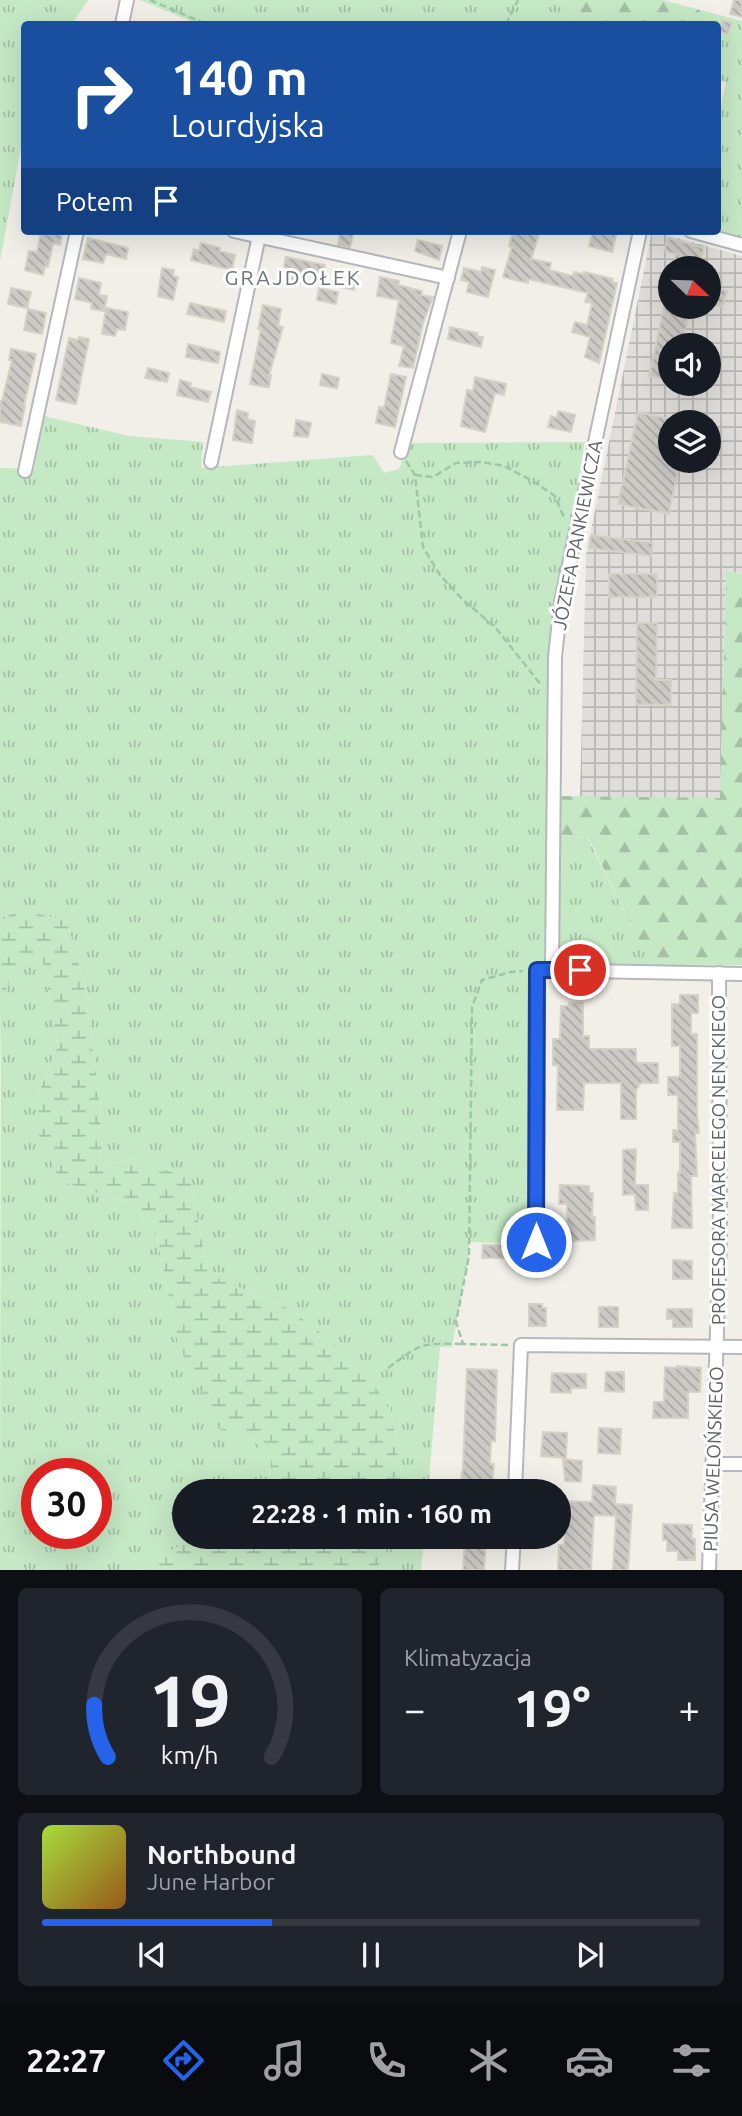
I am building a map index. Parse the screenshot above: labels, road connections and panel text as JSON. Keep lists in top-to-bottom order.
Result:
{
  "streets": {
    "street": ["JÓZEFA PANKIEWICZA", "PROFESORA MARCELEGO NENCKIEGO", "PIUSA WELOŃSKIEGO"]
  },
  "crossings": [
    ["PROFESORA MARCELEGO NENCKIEGO", "PIUSA WELOŃSKIEGO"]
  ],
  "districts": ["GRAJDOŁEK"],
  "north": "bottom right",
  "page": {
    "turn": ["140 m", "Lourdyjska"],
    "then": "Potem",
    "limit": "30",
    "trip": "22:28 · 1 min · 160 m",
    "tile": "Klimatyzacja",
    "heat": ["−", "19°", "+"],
    "song": ["Northbound", "June Harbor"],
    "tabs": "22:27",
    "gauge": ["19", "km/h"]
  }
}
